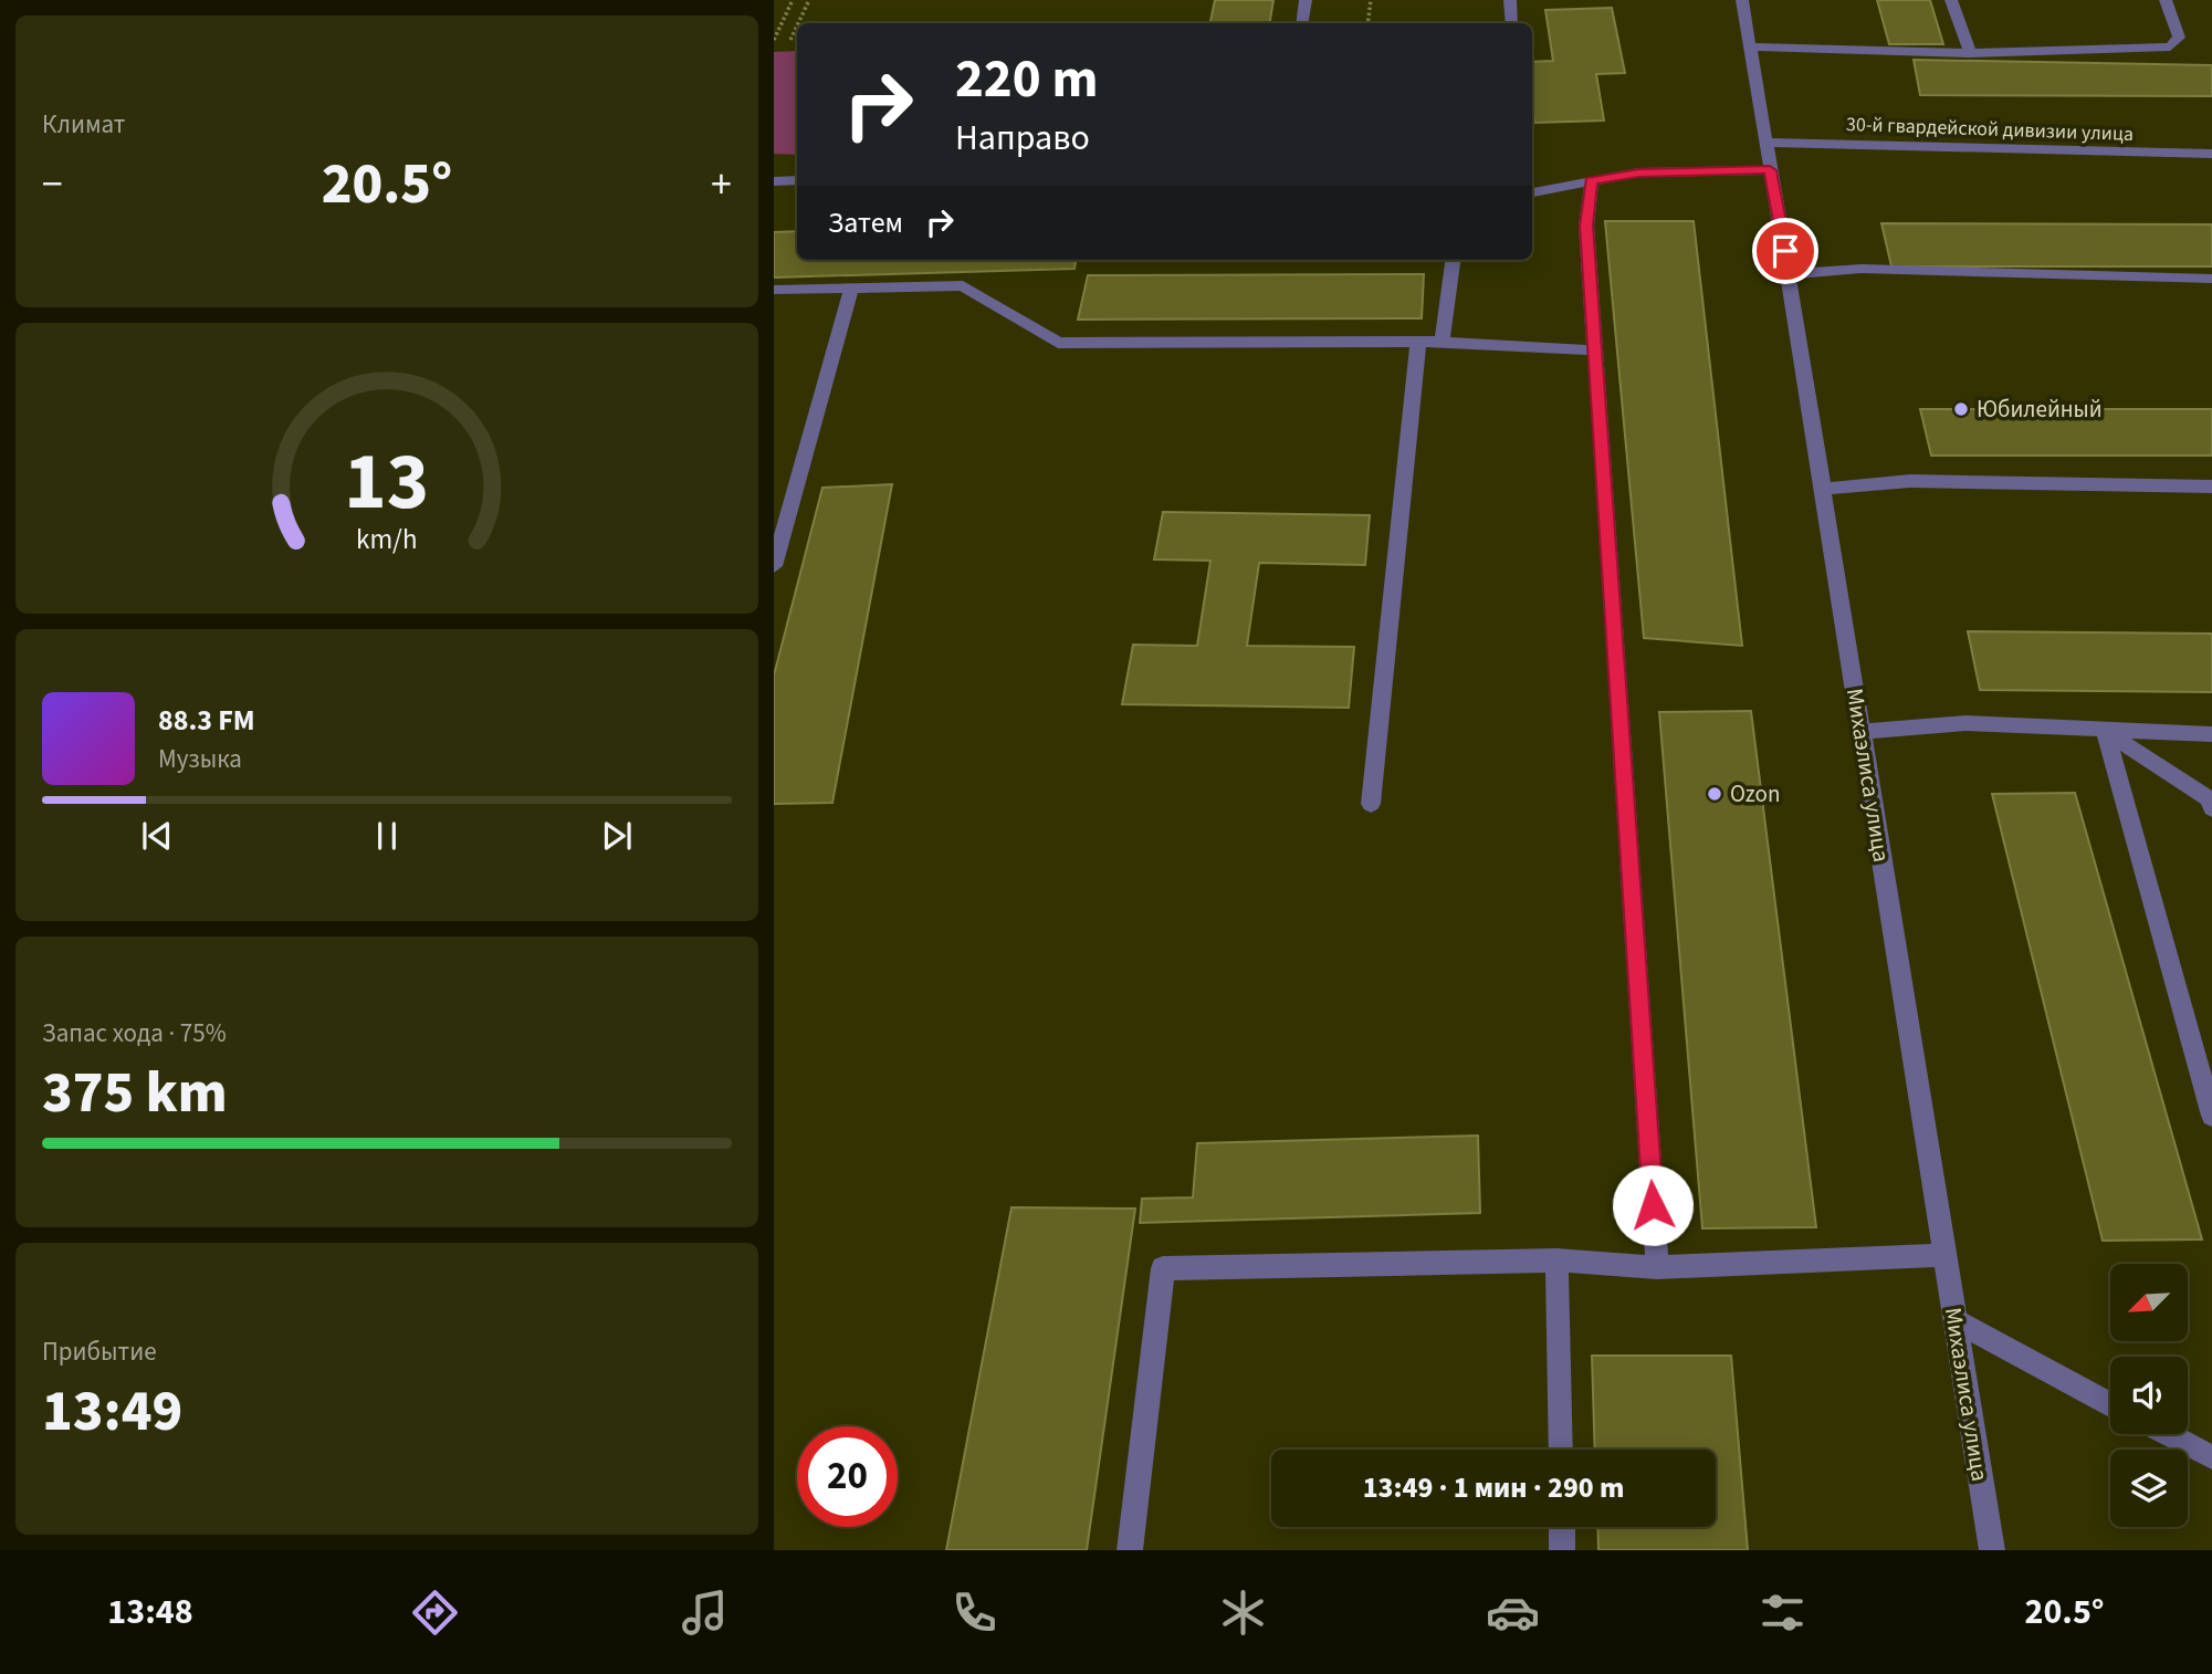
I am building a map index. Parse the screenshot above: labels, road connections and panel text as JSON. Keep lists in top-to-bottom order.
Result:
{
  "streets": {
    "street": ["30-й гвардейской дивизии улица", "Михаэлиса улица"]
  },
  "crossings": [
    ["30-й гвардейской дивизии улица", "Михаэлиса улица"]
  ],
  "places": ["Юбилейный", "Ozon"],
  "north": "bottom left",
  "page": {
    "tile": [
      "Климат",
      ["Запас хода · 75%", "375 km"],
      ["Прибытие", "13:49"]
    ],
    "turn": ["220 m", "Направо"],
    "heat": ["−", "20.5°", "+"],
    "then": "Затем",
    "song": ["88.3 FM", "Музыка"],
    "limit": "20",
    "trip": "13:49 · 1 мин · 290 m",
    "tabs": ["13:48", "20.5°"],
    "gauge": ["13", "km/h"]
  }
}
